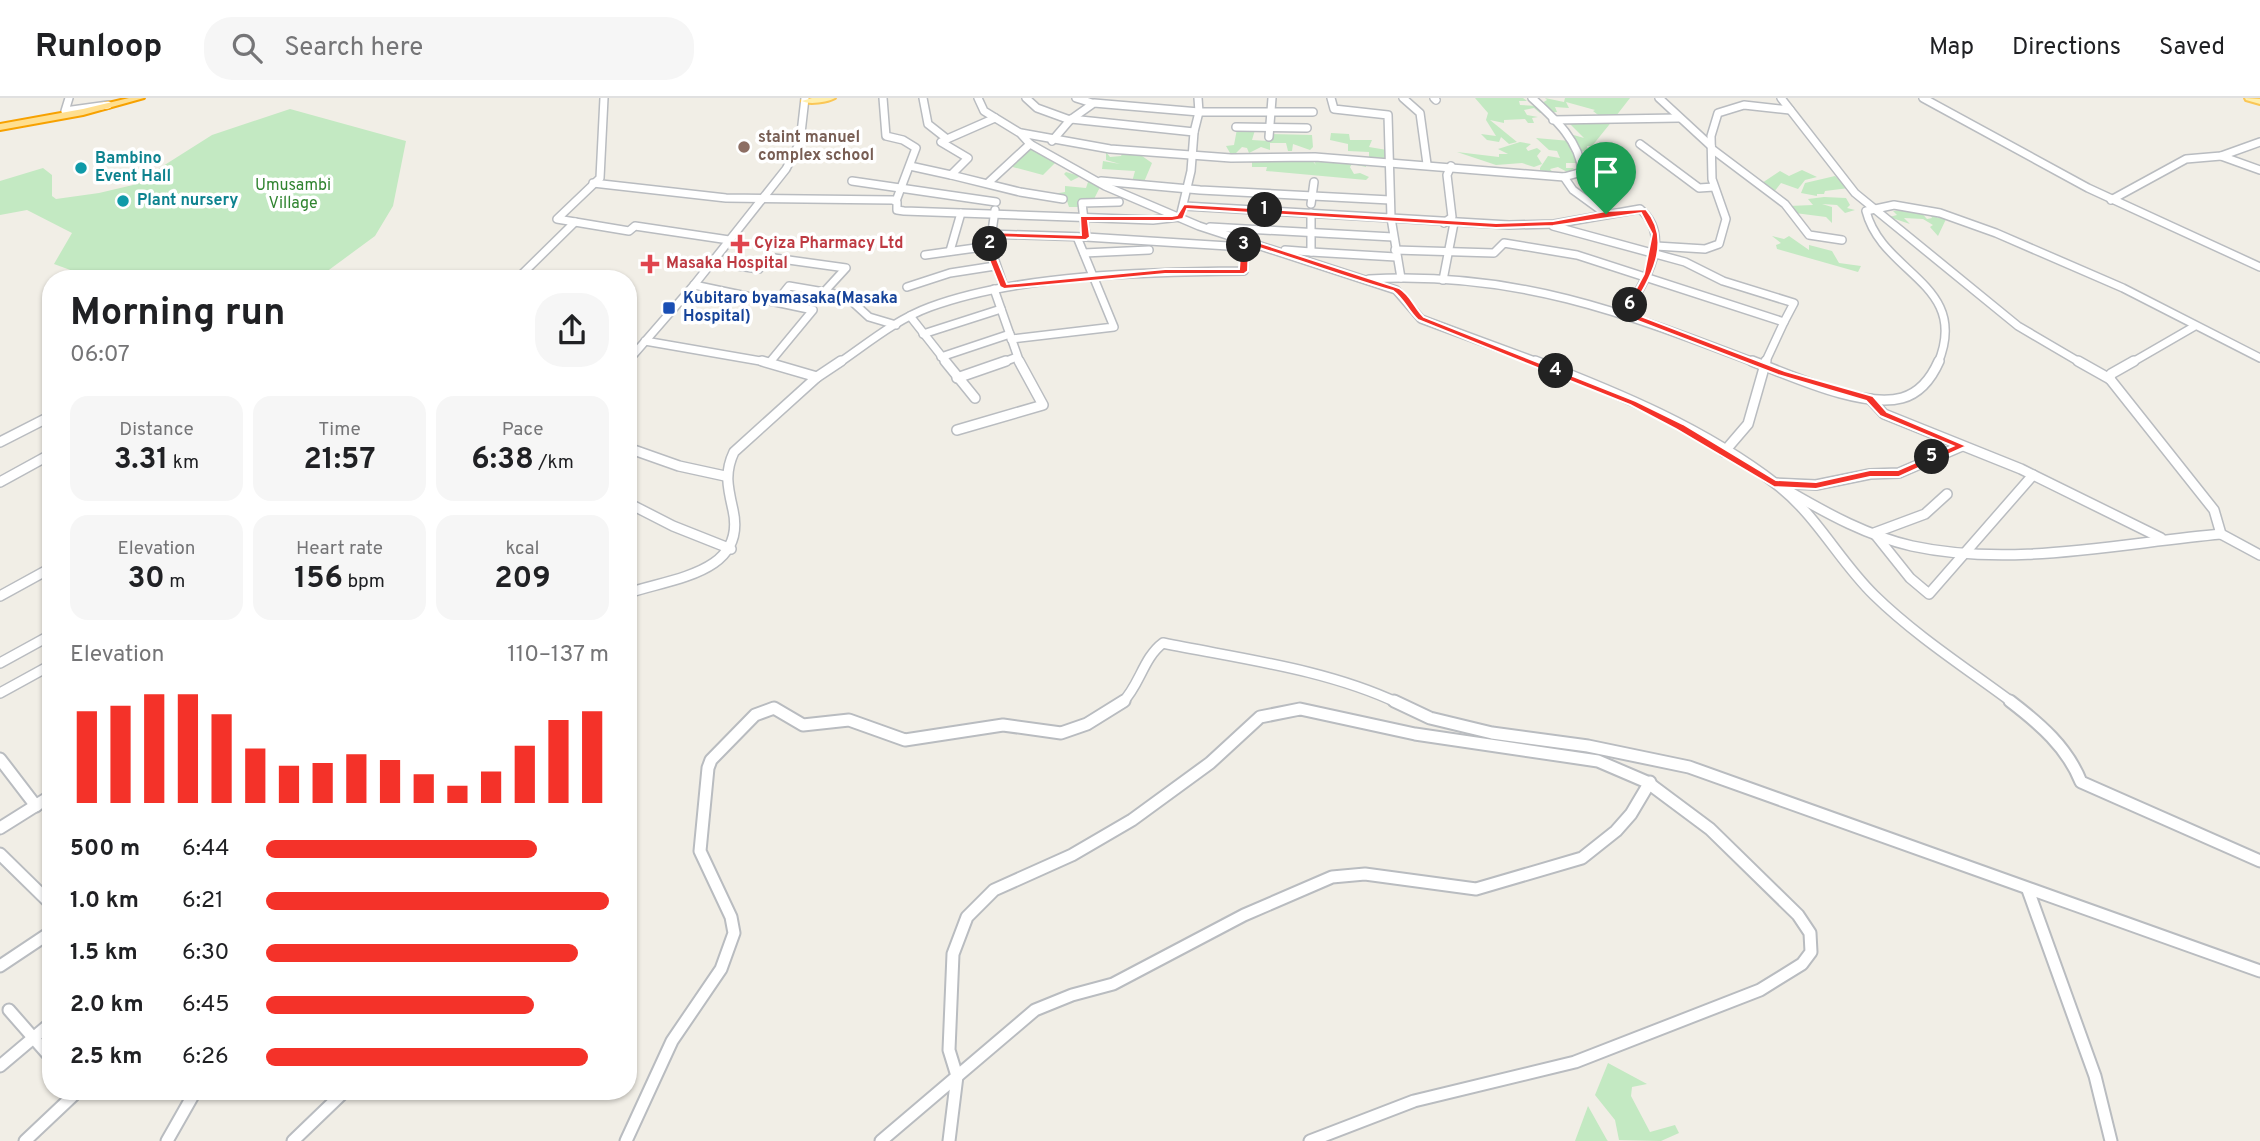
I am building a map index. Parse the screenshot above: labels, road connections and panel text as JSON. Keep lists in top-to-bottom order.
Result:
{
  "parks": ["Umusambi Village"],
  "places": {
    "other": ["staint manuel complex school", "Bambino Event Hall", "Plant nursery"],
    "health": ["Cyiza Pharmacy Ltd", "Masaka Hospital"],
    "transit": ["Kubitaro byamasaka(Masaka Hospital)"]
  },
  "page": {
    "header": "Runloop",
    "search": "Search here",
    "nav": ["Map", "Directions", "Saved"],
    "pins": [
      "1",
      "2",
      "3",
      "6",
      "4",
      "5"
    ],
    "heading": ["Morning run", "06:07"],
    "stats": [
      ["Distance", "3.31 km"],
      ["Time", "21:57"],
      ["Pace", "6:38 /km"],
      ["Elevation", "30 m"],
      ["Heart rate", "156 bpm"],
      ["kcal", "209"]
    ],
    "chart": ["Elevation", "110–137 m"],
    "list": [
      {
        "name": "500 m",
        "note": "6:44"
      },
      {
        "name": "1.0 km",
        "note": "6:21"
      },
      {
        "name": "1.5 km",
        "note": "6:30"
      },
      {
        "name": "2.0 km",
        "note": "6:45"
      },
      {
        "name": "2.5 km",
        "note": "6:26"
      }
    ]
  }
}
